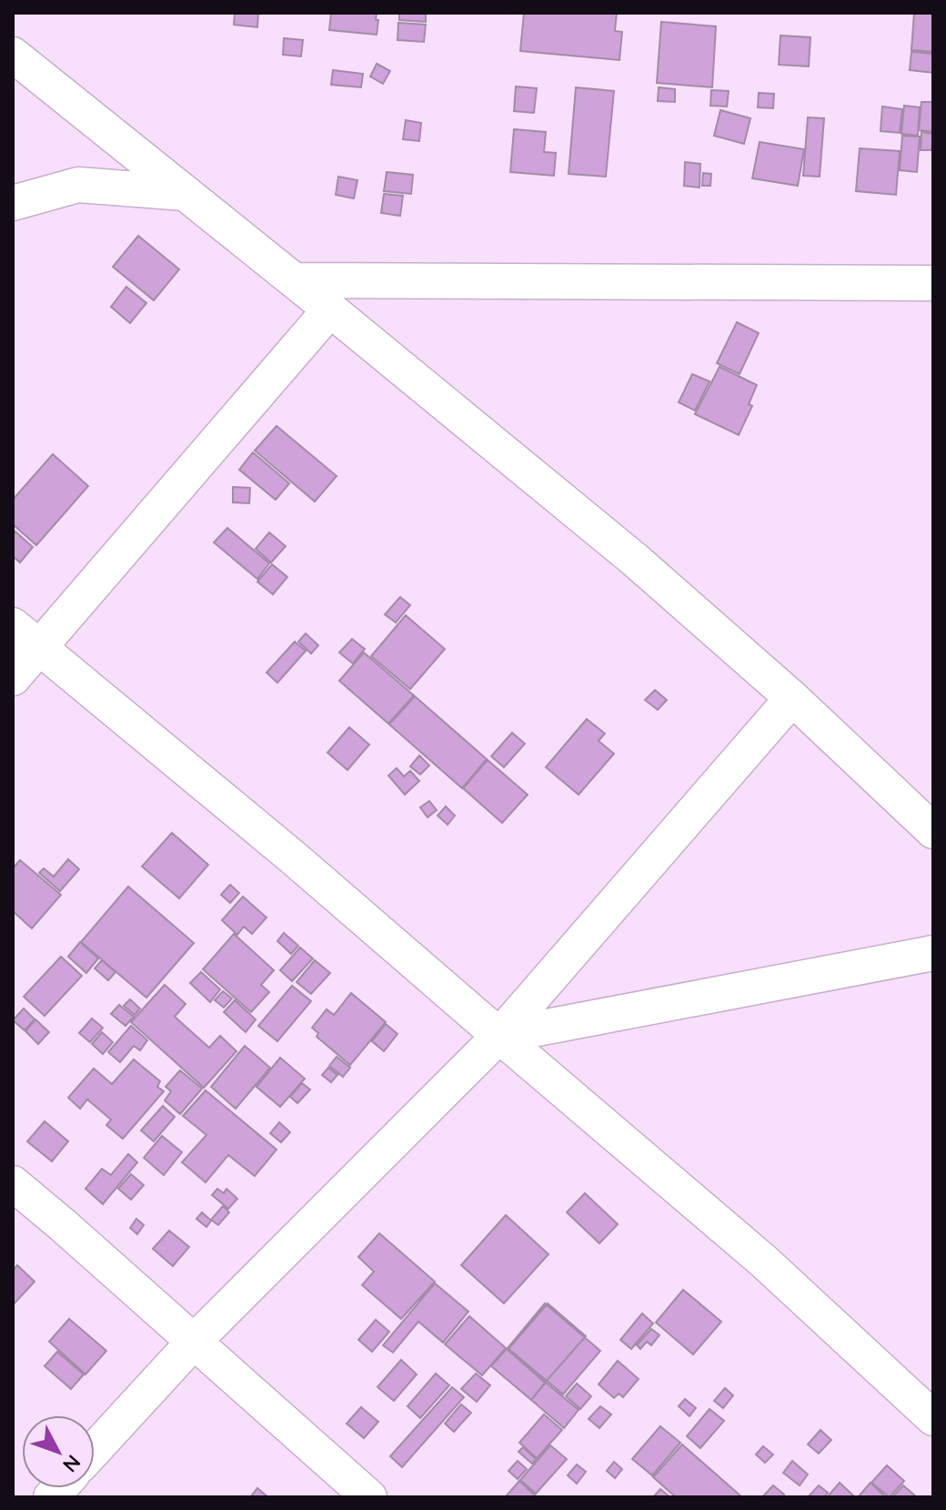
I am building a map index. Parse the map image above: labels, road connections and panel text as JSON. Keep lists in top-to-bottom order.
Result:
{
  "north": "bottom right"
}
